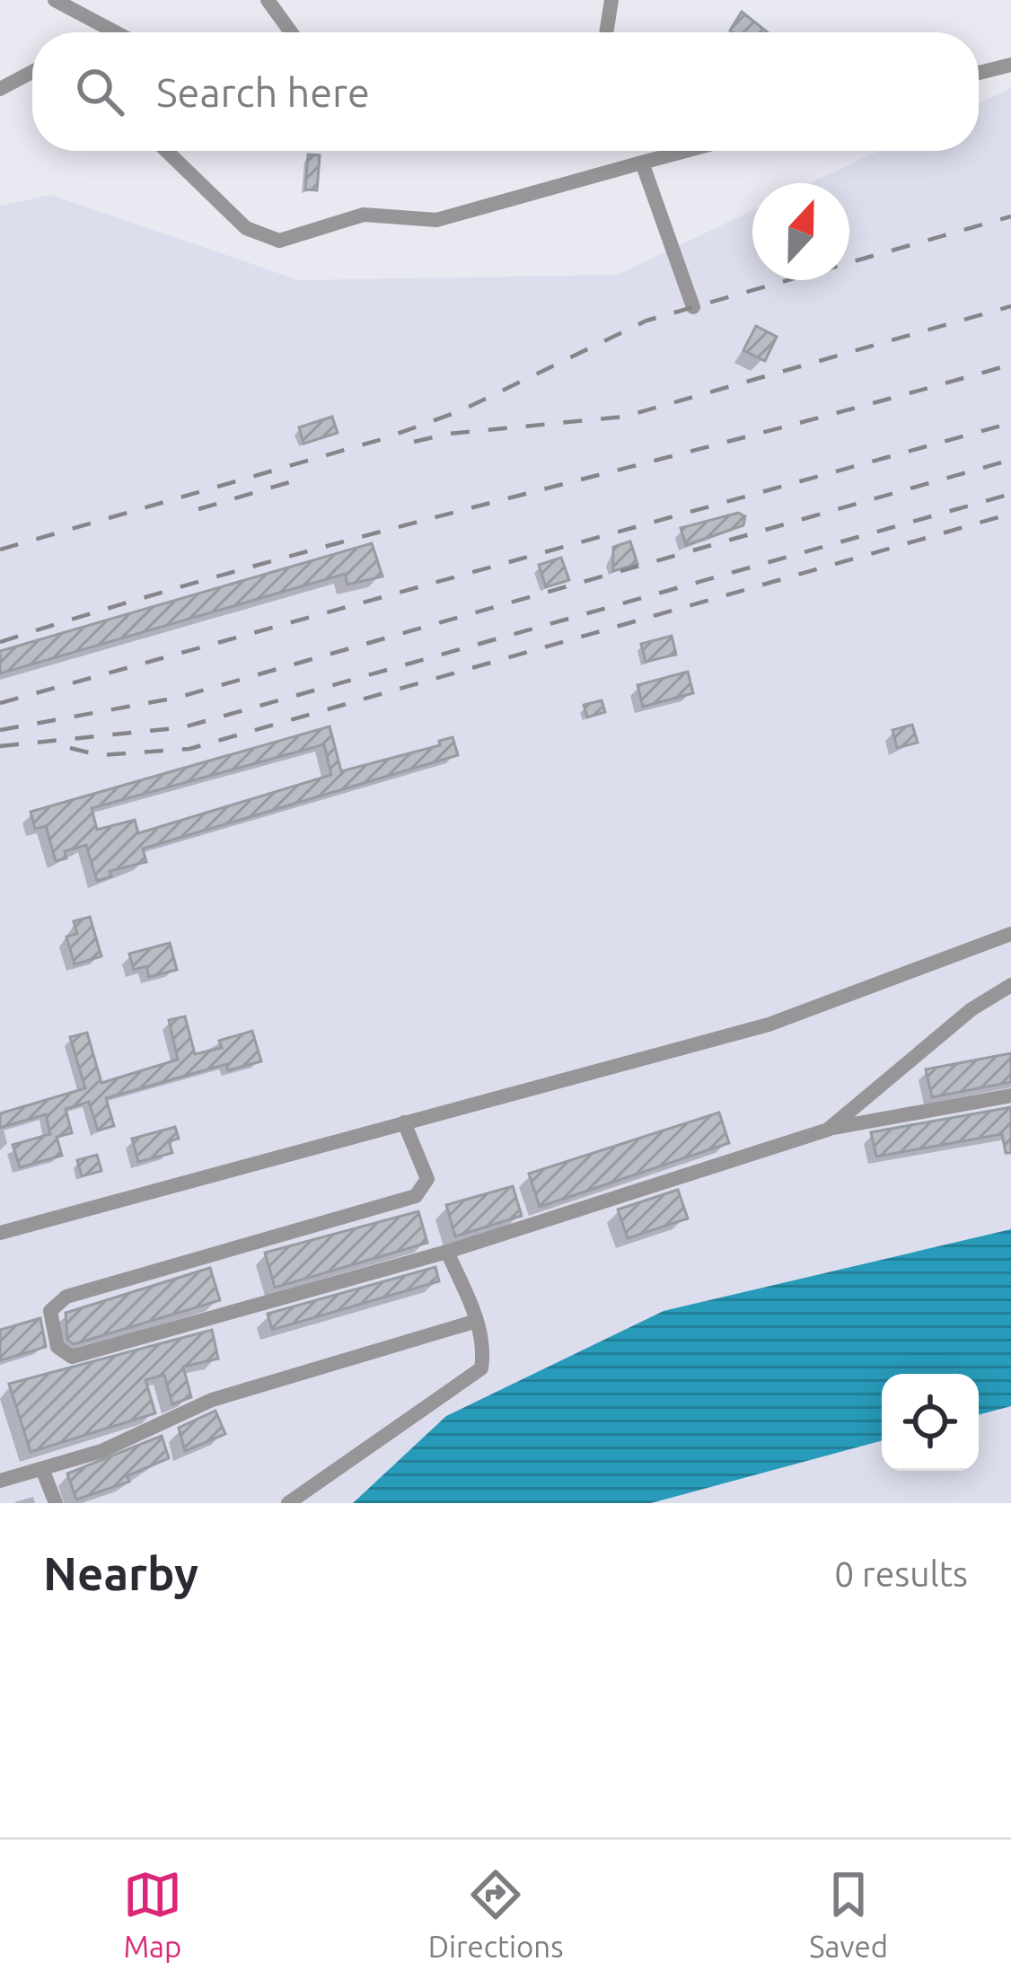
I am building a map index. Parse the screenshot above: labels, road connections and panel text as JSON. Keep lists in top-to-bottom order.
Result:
{
  "north": "top",
  "page": {
    "search": "Search here",
    "heading": ["Nearby", "0 results"],
    "nav": ["Map", "Directions", "Saved"]
  }
}
